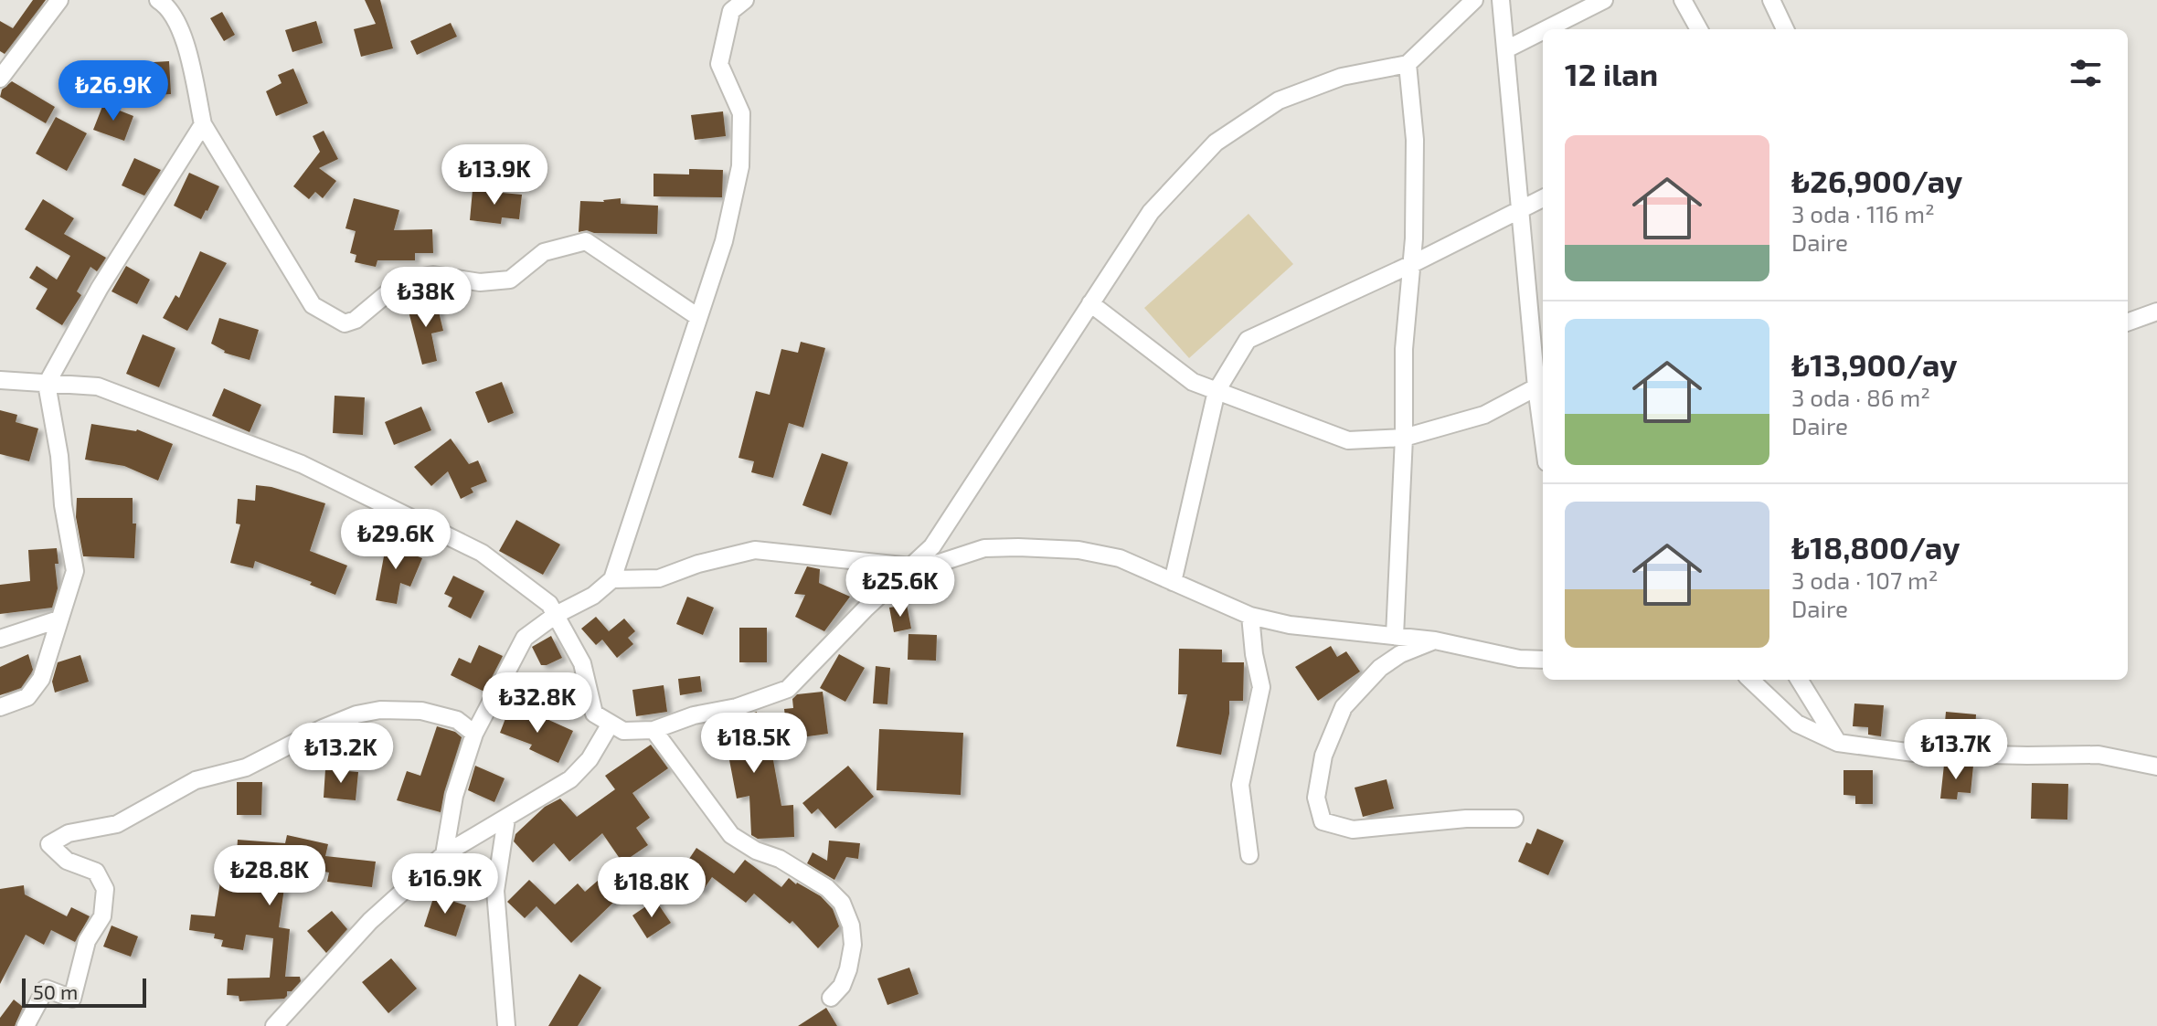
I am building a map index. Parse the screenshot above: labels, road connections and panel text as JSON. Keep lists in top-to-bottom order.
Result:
{
  "scale_bar": "50 m",
  "page": {
    "heading": "12 ilan",
    "price": [
      "₺26.9K",
      "₺13.9K",
      "₺38K",
      "₺29.6K",
      "₺25.6K",
      "₺32.8K",
      "₺18.5K",
      "₺13.7K",
      "₺13.2K",
      "₺28.8K",
      "₺16.9K",
      "₺18.8K"
    ],
    "list": [
      {
        "name": "₺26,900/ay",
        "note": "3 oda · 116 m² · Daire"
      },
      {
        "name": "₺13,900/ay",
        "note": "3 oda · 86 m² · Daire"
      },
      {
        "name": "₺18,800/ay",
        "note": "3 oda · 107 m² · Daire"
      }
    ],
    "scale": "50 m"
  }
}
